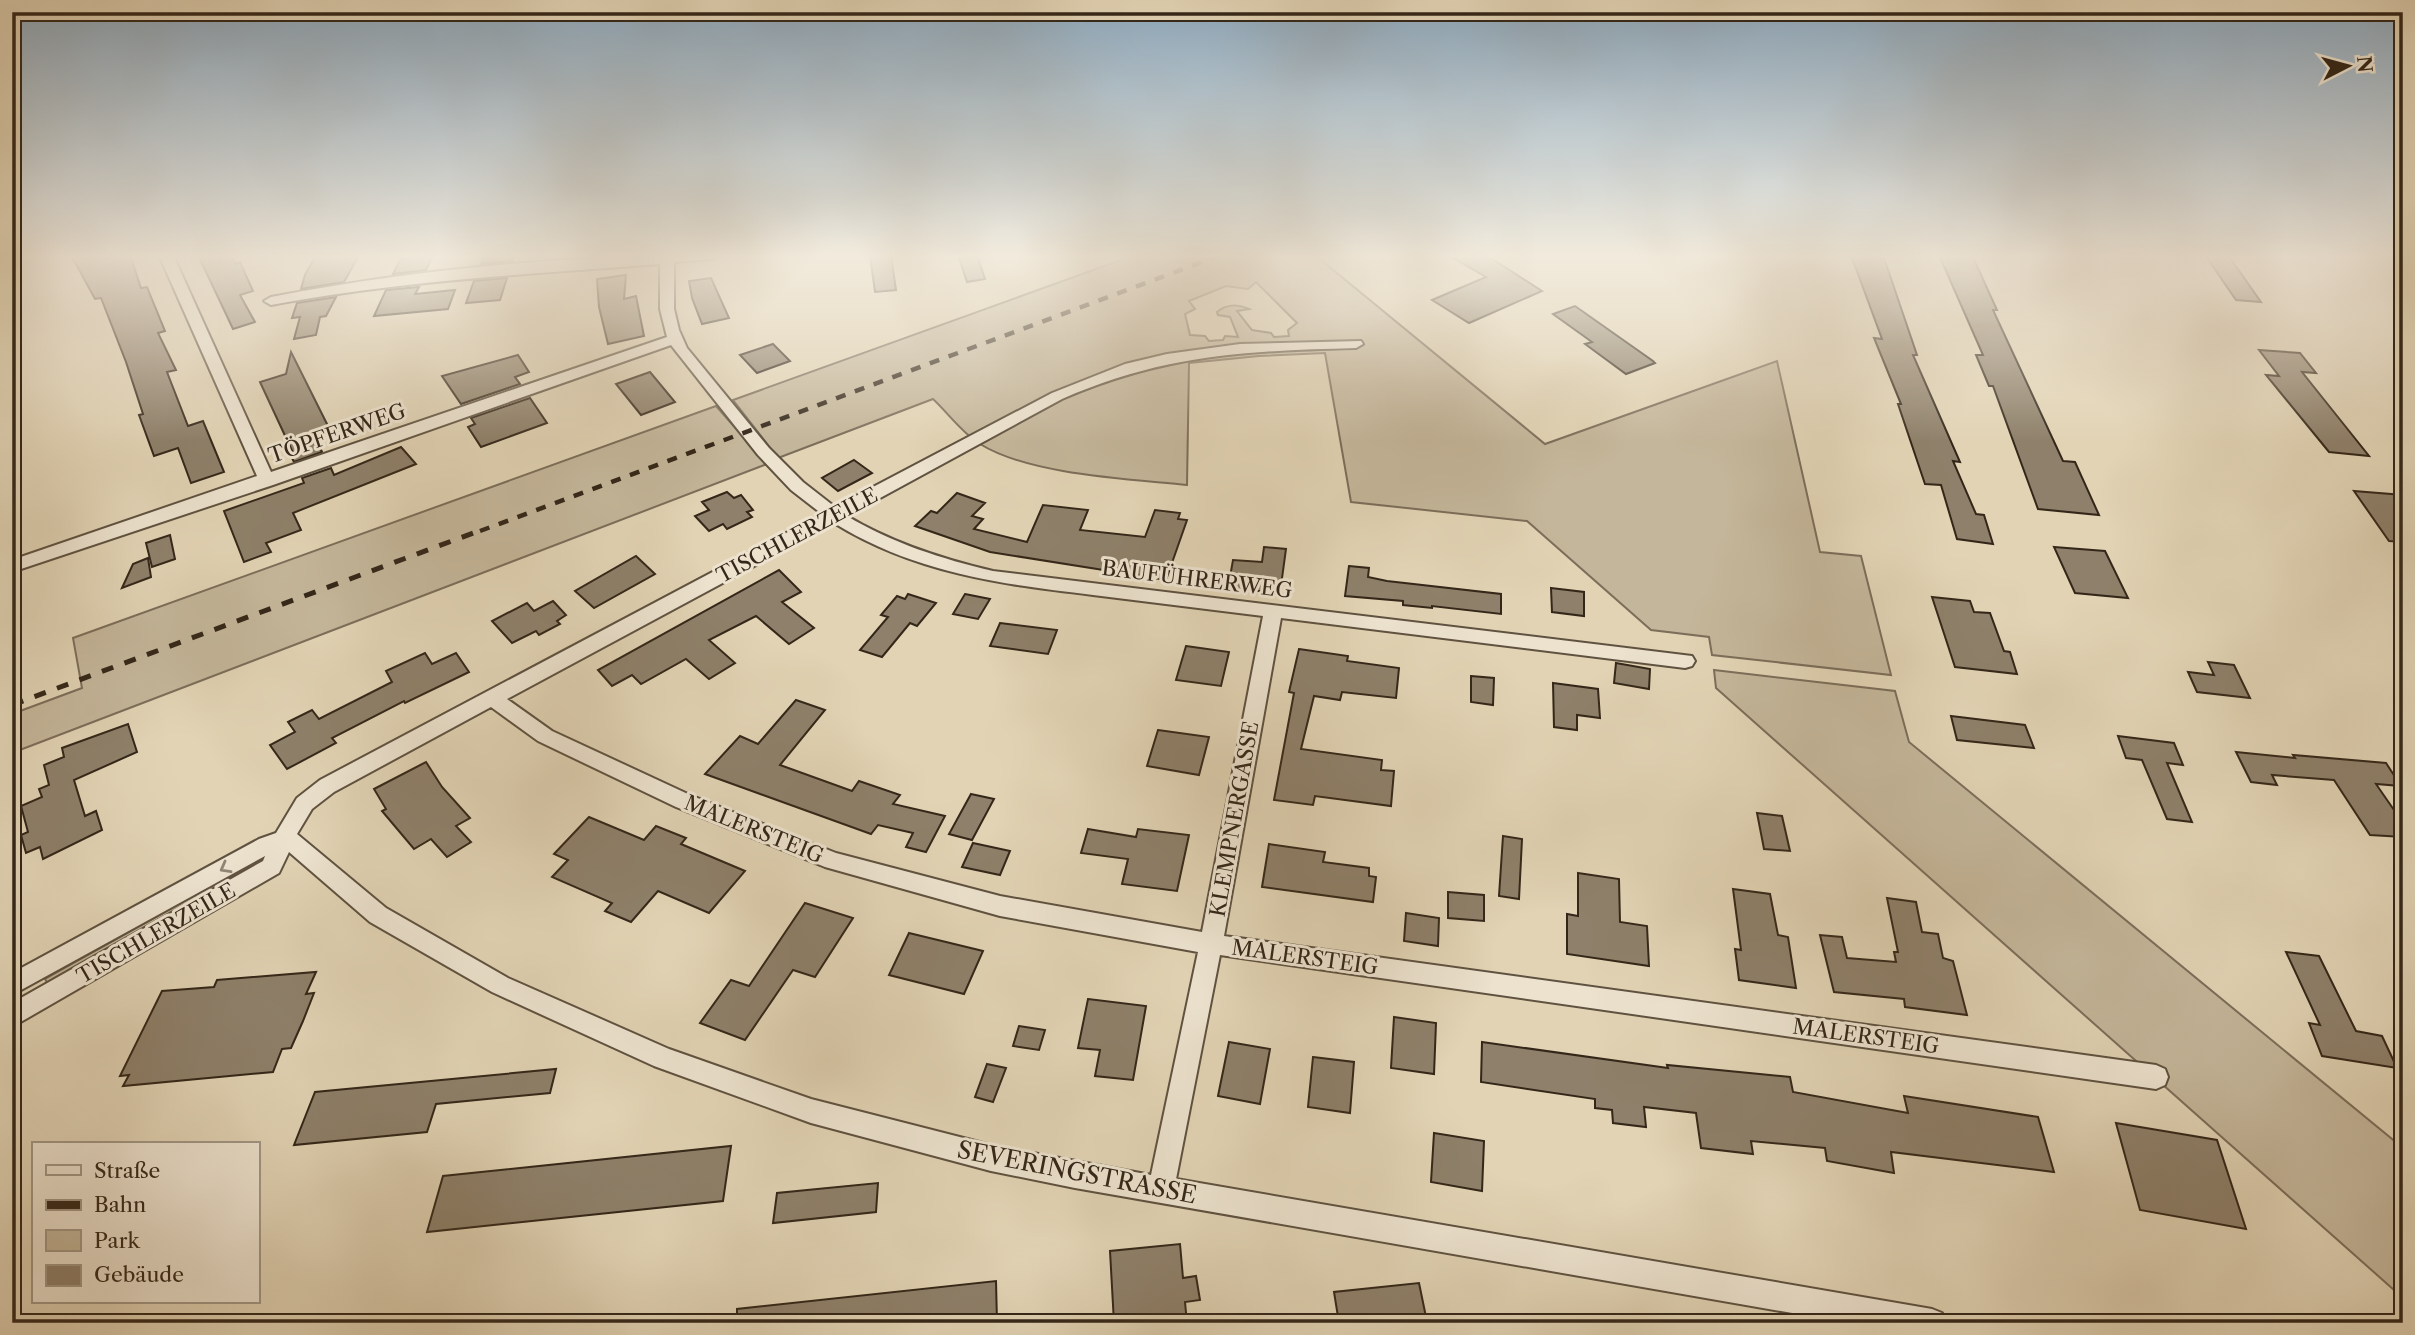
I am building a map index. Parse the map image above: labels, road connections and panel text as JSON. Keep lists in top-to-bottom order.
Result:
{
  "streets": {
    "street": [
      "TÖPFERWEG",
      "TISCHLERZEILE",
      "BAUFÜHRERWEG",
      "KLEMPNERGASSE",
      "MALERSTEIG",
      "SEVERINGSTRASSE"
    ]
  },
  "crossings": [
    ["TÖPFERWEG", "BAUFÜHRERWEG"],
    ["TISCHLERZEILE", "BAUFÜHRERWEG"],
    ["TISCHLERZEILE", "MALERSTEIG"],
    ["TISCHLERZEILE", "SEVERINGSTRASSE"],
    ["BAUFÜHRERWEG", "KLEMPNERGASSE"],
    ["KLEMPNERGASSE", "MALERSTEIG"],
    ["KLEMPNERGASSE", "SEVERINGSTRASSE"]
  ],
  "legend": [
    "Straße",
    "Bahn",
    "Park",
    "Gebäude"
  ],
  "north": "right"
}
